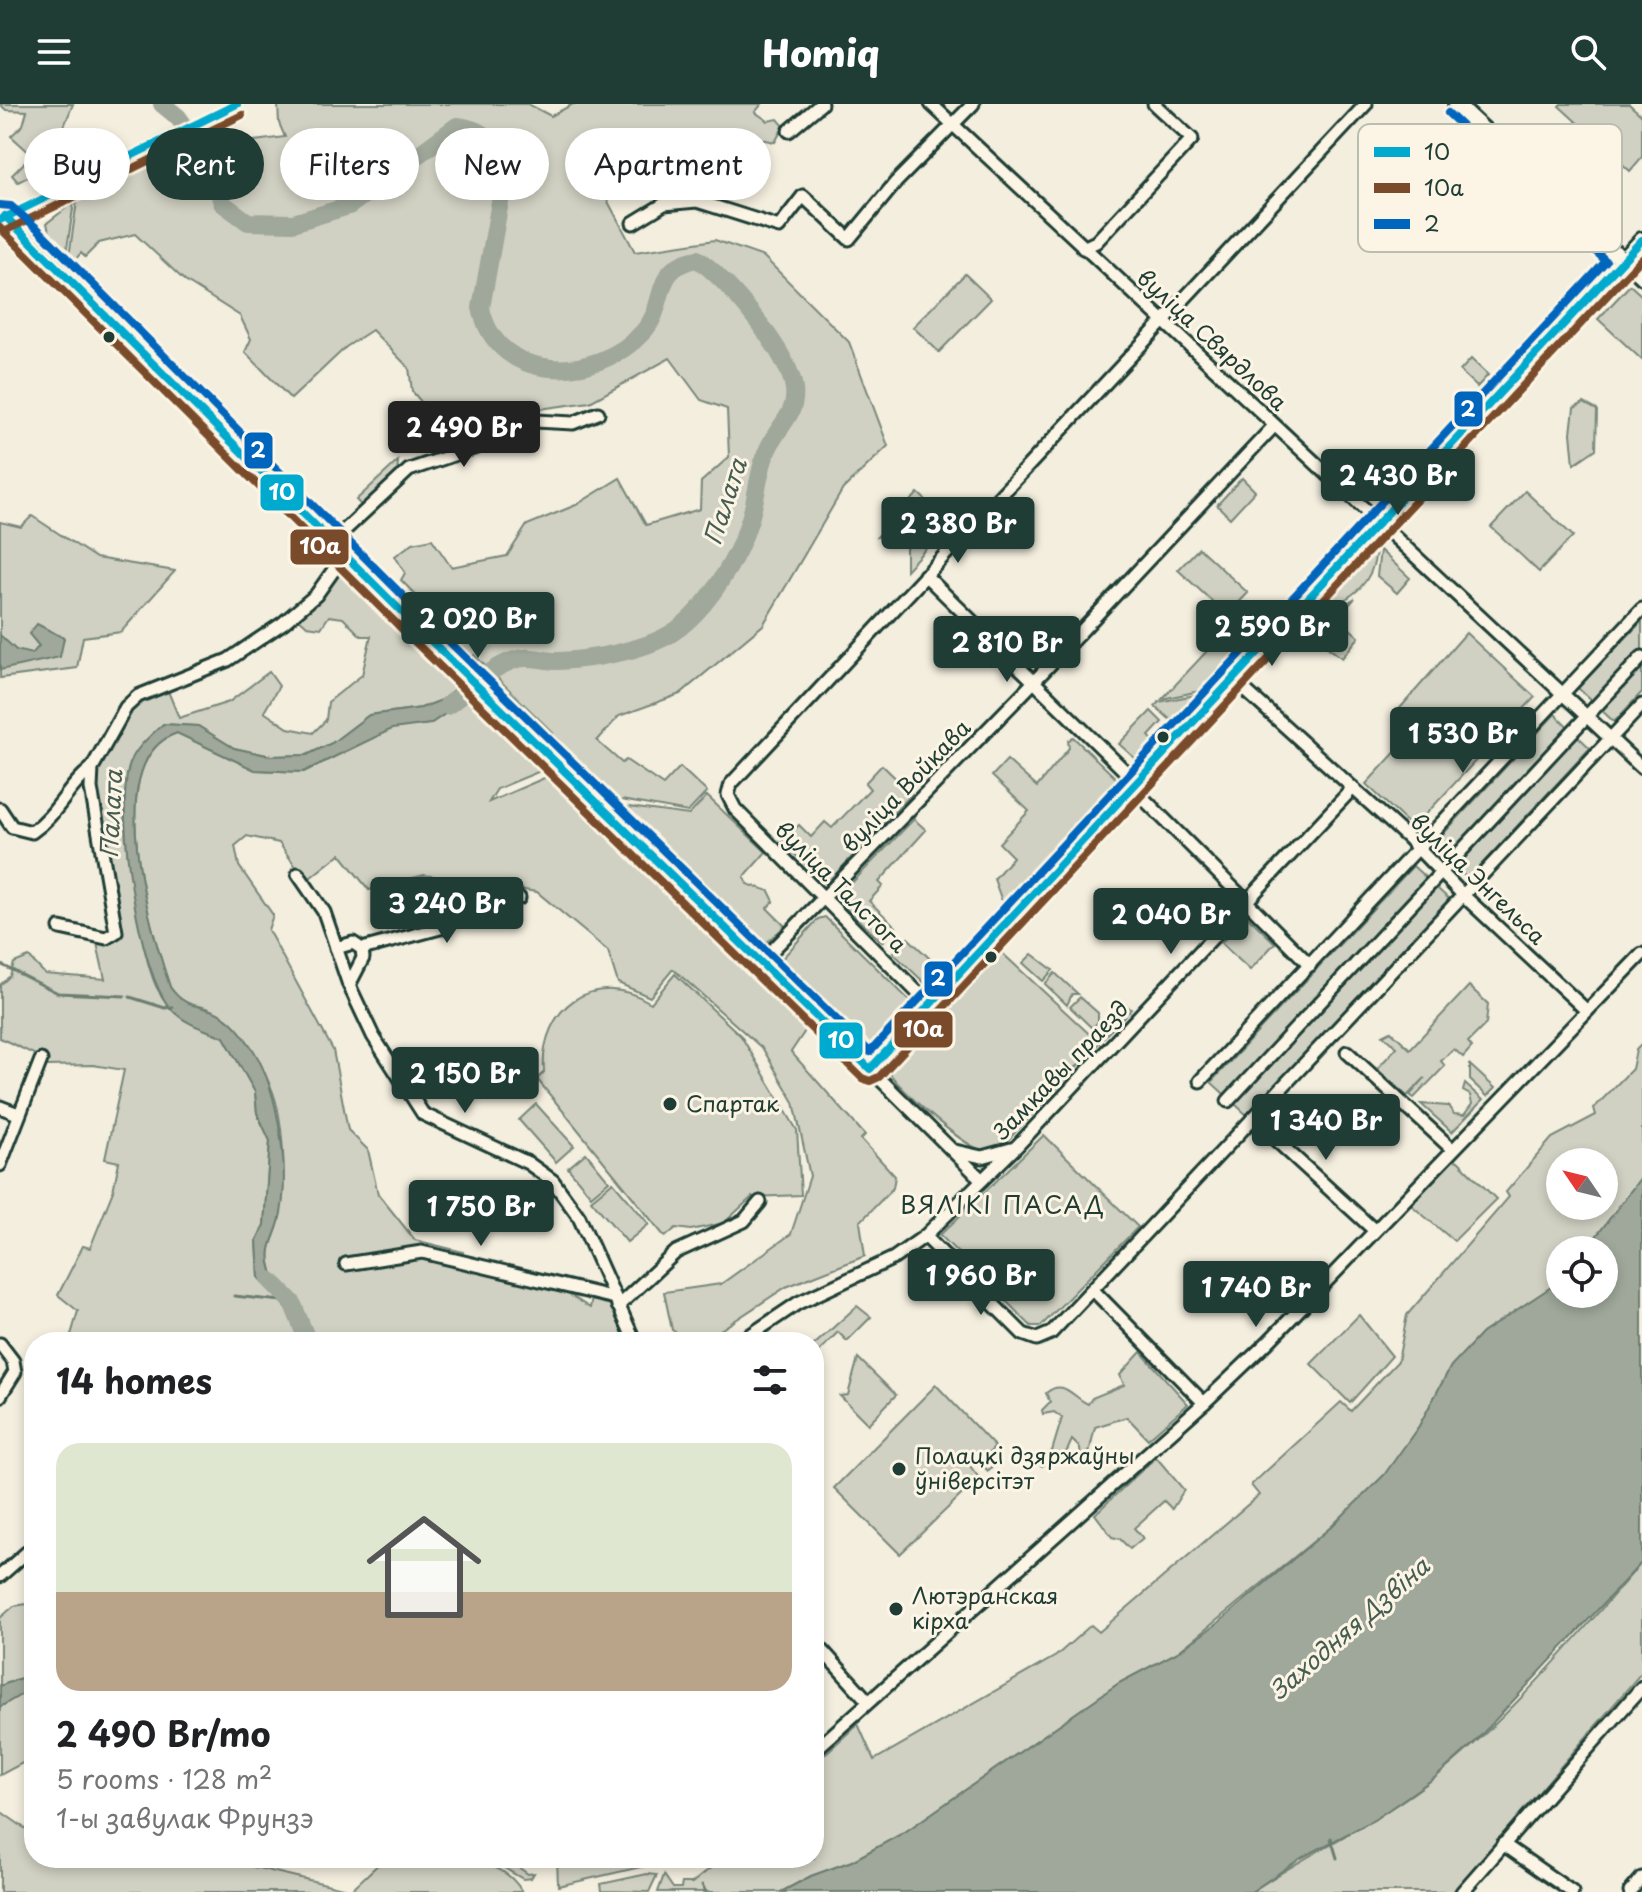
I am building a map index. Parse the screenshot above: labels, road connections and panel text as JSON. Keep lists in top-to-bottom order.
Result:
{
  "streets": {
    "street": [
      "вуліца Свярдлова",
      "вуліца Войкава",
      "вуліца Энгельса",
      "вуліца Талстога",
      "Замкавы праезд"
    ]
  },
  "crossings": [
    ["вуліца Свярдлова", "вуліца Войкава"],
    ["вуліца Войкава", "вуліца Талстога"],
    ["вуліца Энгельса", "Замкавы праезд"]
  ],
  "districts": ["ВЯЛІКІ ПАСАД"],
  "water": ["Палата", "Заходняя Дзвіна"],
  "places": ["Спартак", "Полацкі дзяржаўны ўніверсітэт", "Лютэранская кірха"],
  "lines": ["transit line 10", "transit line 2", "transit line 10а"],
  "legend": ["10", "10а", "2"],
  "north": "top left",
  "page": {
    "header": "Homiq",
    "chip": [
      "Buy",
      "Rent",
      "Filters",
      "New",
      "Apartment"
    ],
    "price": [
      "2 490 Br",
      "2 430 Br",
      "2 380 Br",
      "2 020 Br",
      "2 590 Br",
      "2 810 Br",
      "1 530 Br",
      "3 240 Br",
      "2 040 Br",
      "2 150 Br",
      "1 340 Br",
      "1 750 Br",
      "1 960 Br",
      "1 740 Br"
    ],
    "heading": "14 homes",
    "list": [
      {
        "name": "2 490 Br/mo",
        "note": "5 rooms · 128 m² · 1-ы завулак Фрунзэ"
      }
    ]
  }
}
